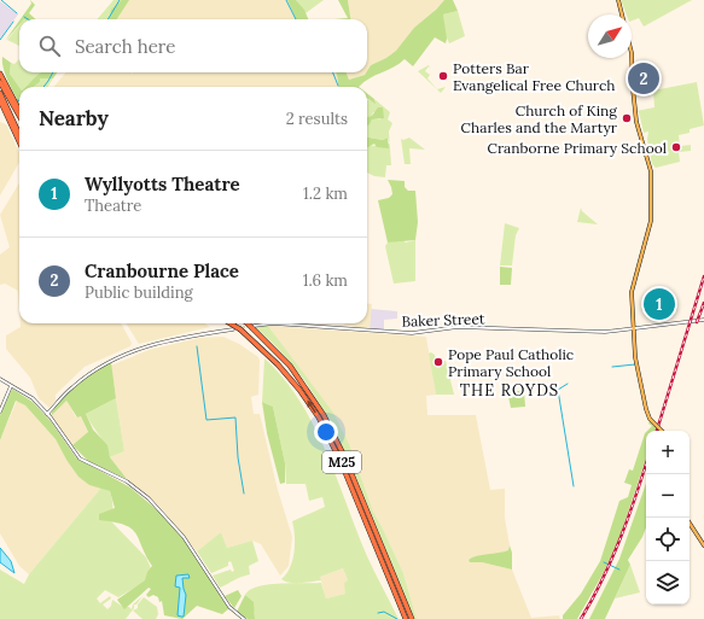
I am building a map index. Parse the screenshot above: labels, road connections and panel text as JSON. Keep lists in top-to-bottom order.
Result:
{
  "streets": {
    "highway": ["M25"],
    "street": ["Baker Street"]
  },
  "crossings": [
    ["Baker Street", "M25"]
  ],
  "districts": ["THE ROYDS"],
  "places": [
    "Potters Bar Evangelical Free Church",
    "Church of King Charles and the Martyr",
    "Cranborne Primary School",
    "Pope Paul Catholic Primary School"
  ],
  "north": "top right",
  "page": {
    "search": "Search here",
    "pins": ["2", "1"],
    "heading": ["Nearby", "2 results"],
    "list": [
      {
        "mark": "1",
        "name": "Wyllyotts Theatre",
        "note": "Theatre",
        "value": "1.2 km"
      },
      {
        "mark": "2",
        "name": "Cranbourne Place",
        "note": "Public building",
        "value": "1.6 km"
      }
    ],
    "map_buttons": ["+", "−"]
  }
}
